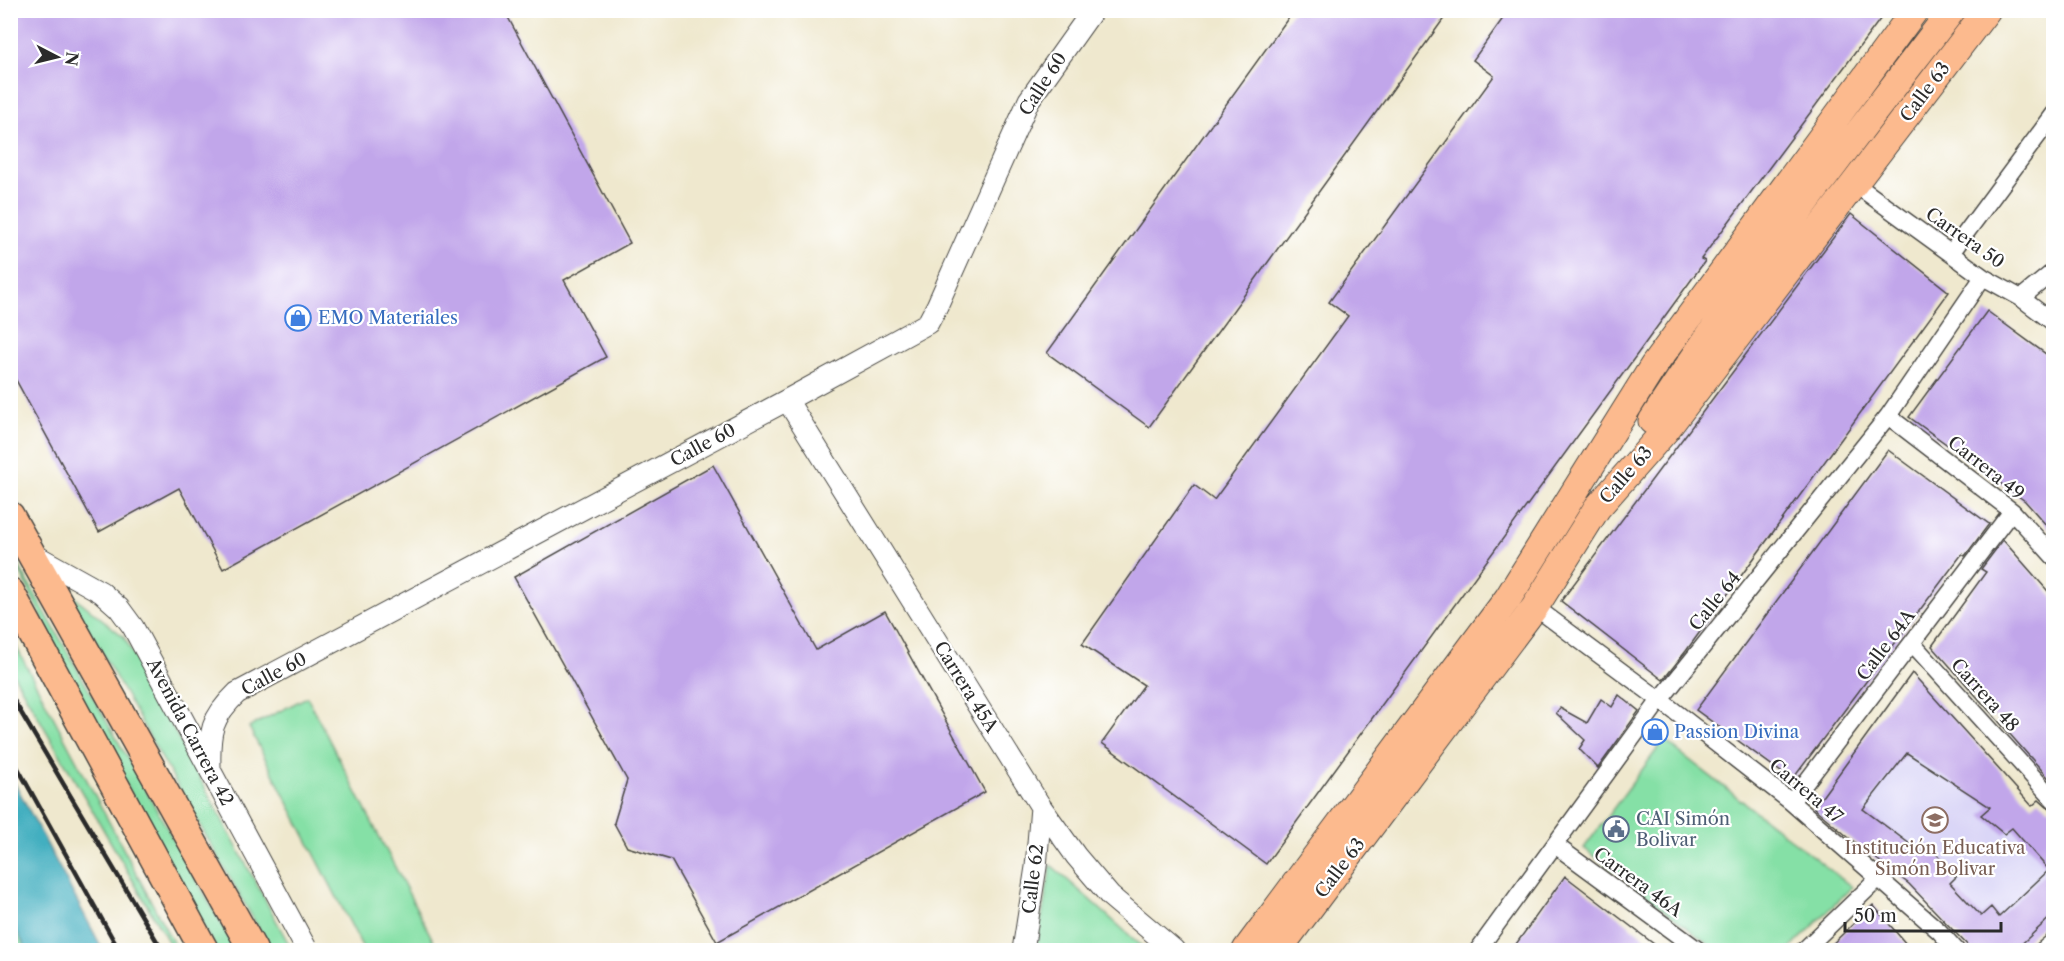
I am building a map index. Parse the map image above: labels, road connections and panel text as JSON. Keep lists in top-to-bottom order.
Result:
{
  "streets": {
    "main road": ["Calle 63"],
    "street": [
      "Calle 60",
      "Carrera 50",
      "Carrera 49",
      "Calle 64",
      "Calle 64A",
      "Carrera 45A",
      "Carrera 48",
      "Avenida Carrera 42",
      "Carrera 47",
      "Calle 62",
      "Carrera 46A"
    ]
  },
  "crossings": [
    ["Calle 60", "Carrera 45A"],
    ["Calle 60", "Avenida Carrera 42"],
    ["Calle 63", "Carrera 50"],
    ["Calle 63", "Carrera 47"],
    ["Carrera 50", "Calle 64"],
    ["Carrera 49", "Calle 64"],
    ["Carrera 49", "Calle 64A"],
    ["Calle 64", "Carrera 47"],
    ["Calle 64", "Carrera 46A"],
    ["Calle 64A", "Carrera 48"],
    ["Calle 64A", "Carrera 47"],
    ["Carrera 45A", "Calle 62"]
  ],
  "places": {
    "shop": ["EMO Materiales", "Passion Divina"],
    "school or university": ["Institución Educativa Simón Bolivar"],
    "public building": ["CAI Simón Bolivar"]
  },
  "scale_bar": "50 m",
  "north": "right"
}
